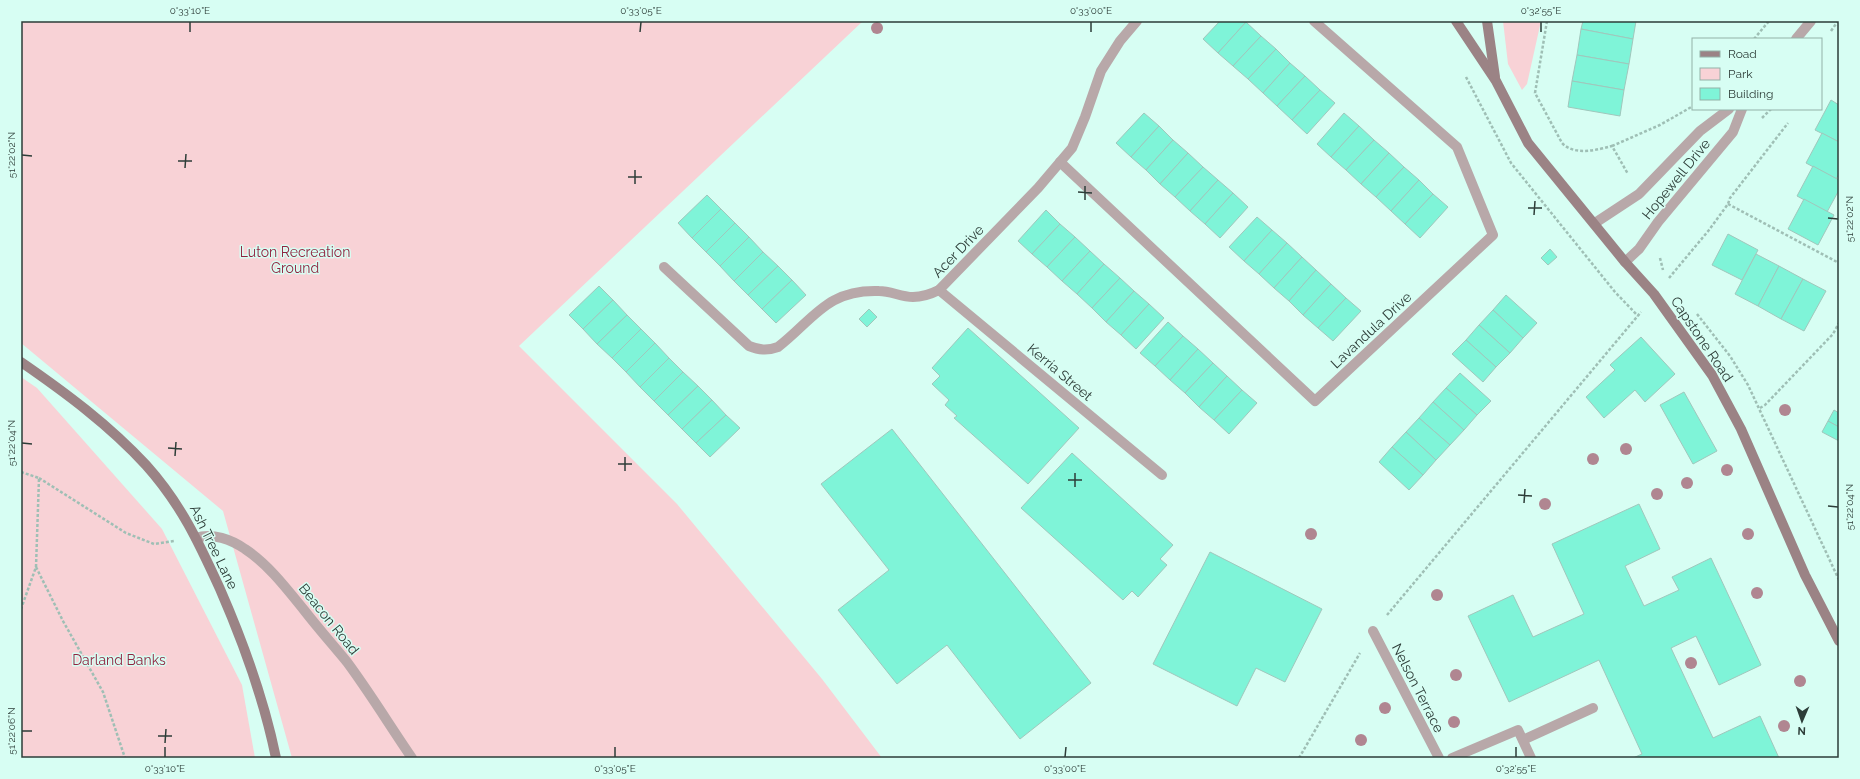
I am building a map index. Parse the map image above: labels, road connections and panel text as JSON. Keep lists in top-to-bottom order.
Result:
{
  "streets": {
    "street": [
      "Hopewell Drive",
      "Acer Drive",
      "Lavandula Drive",
      "Capstone Road",
      "Kerria Street",
      "Ash Tree Lane",
      "Beacon Road",
      "Nelson Terrace"
    ]
  },
  "crossings": [
    ["Hopewell Drive", "Capstone Road"],
    ["Acer Drive", "Lavandula Drive"],
    ["Acer Drive", "Kerria Street"],
    ["Ash Tree Lane", "Beacon Road"]
  ],
  "parks": ["Luton Recreation Ground", "Darland Banks"],
  "legend": ["Road", "Park", "Building"],
  "north": "bottom",
  "coordinates": [
    "0°33'10\"E",
    "0°33'05\"E",
    "0°33'00\"E",
    "0°32'55\"E",
    "51°22'02\"N",
    "51°22'04\"N",
    "51°22'06\"N"
  ]
}
